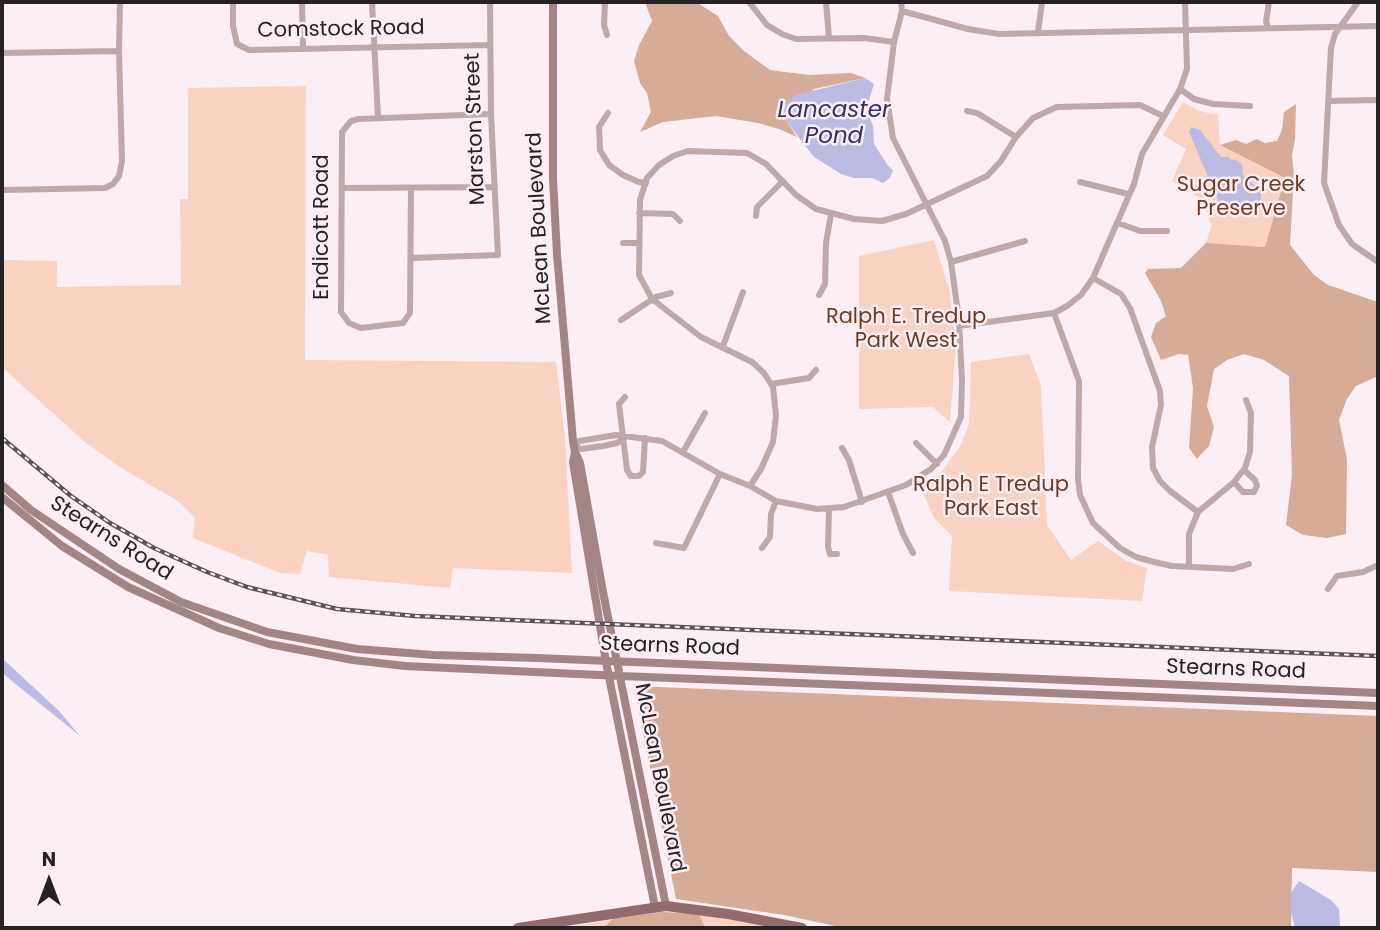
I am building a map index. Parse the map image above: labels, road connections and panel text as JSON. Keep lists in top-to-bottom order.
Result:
{
  "streets": {
    "main road": ["McLean Boulevard", "Stearns Road"],
    "street": ["Comstock Road", "Marston Street", "Endicott Road"]
  },
  "crossings": [
    ["Comstock Road", "Marston Street"],
    ["Marston Street", "Endicott Road"],
    ["McLean Boulevard", "Stearns Road"]
  ],
  "water": ["Lancaster Pond"],
  "parks": ["Sugar Creek Preserve", "Ralph E. Tredup Park West", "Ralph E Tredup Park East"],
  "north": "top"
}
